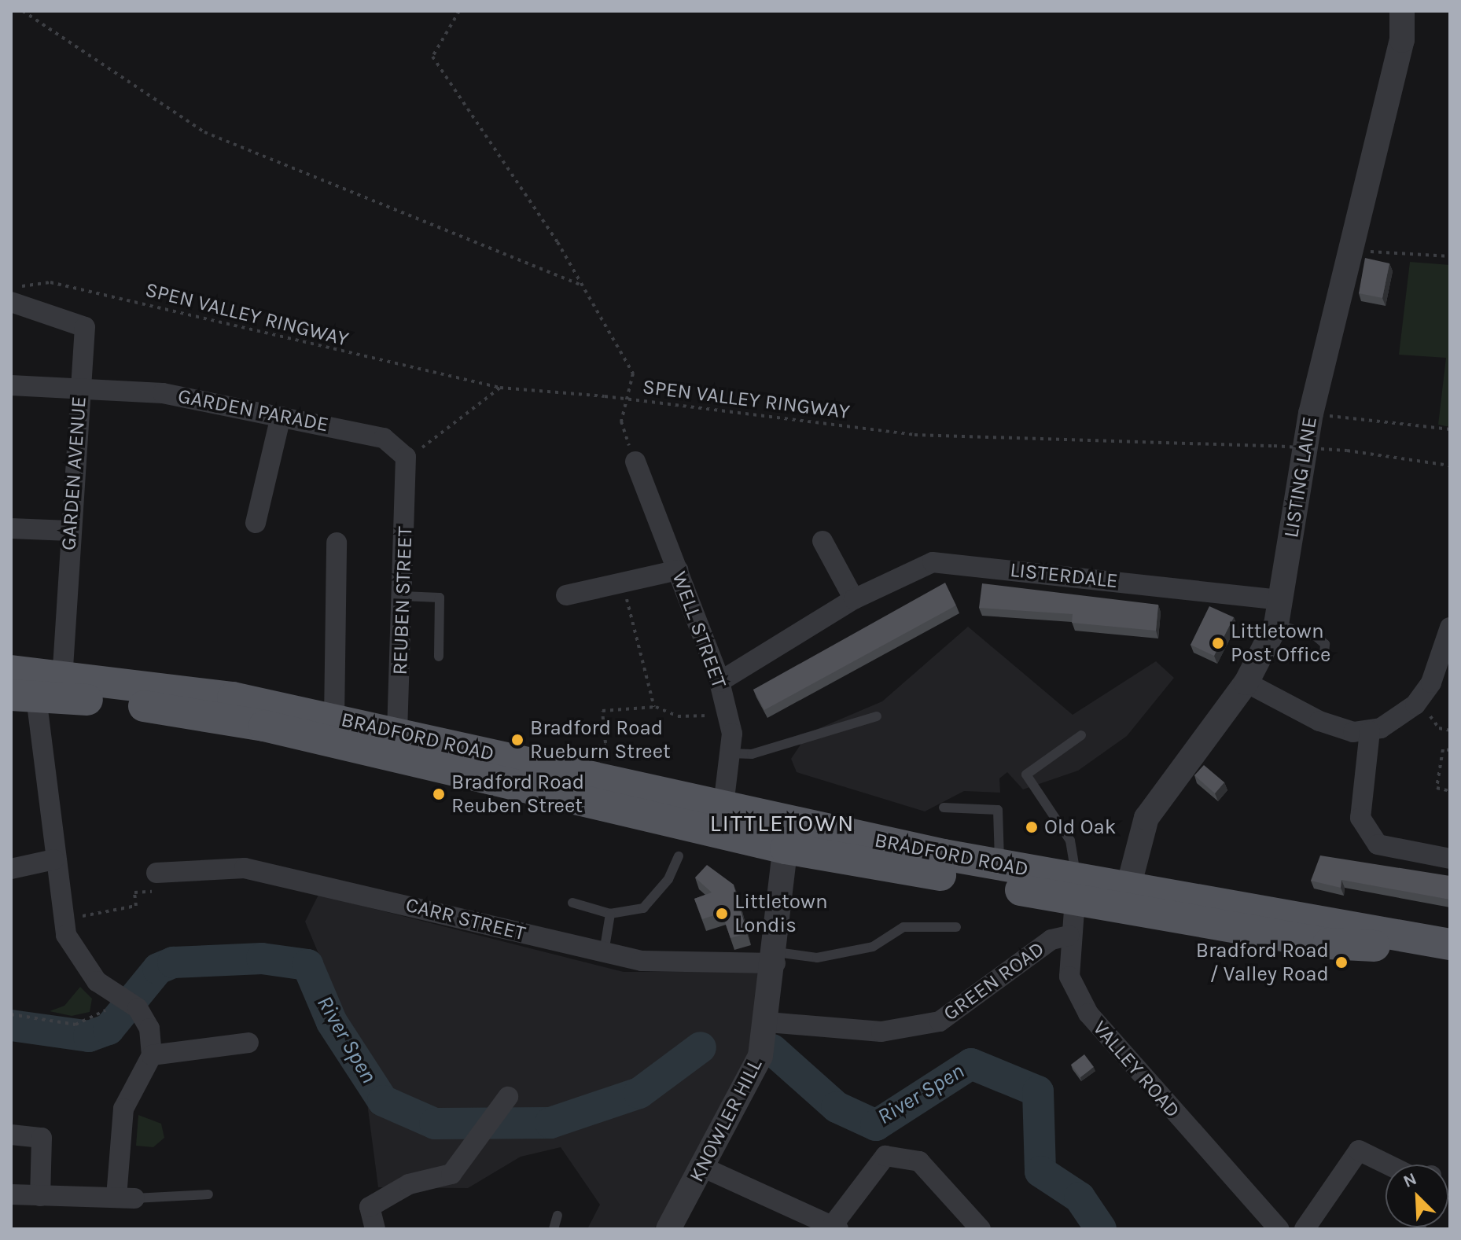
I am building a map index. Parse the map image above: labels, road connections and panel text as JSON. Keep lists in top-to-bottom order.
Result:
{
  "streets": {
    "main road": ["BRADFORD ROAD"],
    "street": [
      "GARDEN PARADE",
      "GARDEN AVENUE",
      "LISTING LANE",
      "LISTERDALE",
      "REUBEN STREET",
      "WELL STREET",
      "CARR STREET",
      "GREEN ROAD",
      "VALLEY ROAD",
      "KNOWLER HILL"
    ],
    "path": ["SPEN VALLEY RINGWAY"]
  },
  "crossings": [
    ["GARDEN PARADE", "GARDEN AVENUE"],
    ["GARDEN PARADE", "REUBEN STREET"],
    ["GARDEN AVENUE", "BRADFORD ROAD"],
    ["LISTING LANE", "LISTERDALE"],
    ["LISTING LANE", "BRADFORD ROAD"],
    ["LISTERDALE", "WELL STREET"],
    ["REUBEN STREET", "BRADFORD ROAD"],
    ["WELL STREET", "BRADFORD ROAD"],
    ["BRADFORD ROAD", "VALLEY ROAD"],
    ["BRADFORD ROAD", "KNOWLER HILL"],
    ["CARR STREET", "KNOWLER HILL"],
    ["GREEN ROAD", "VALLEY ROAD"],
    ["GREEN ROAD", "KNOWLER HILL"]
  ],
  "districts": ["LITTLETOWN"],
  "water": ["River Spen"],
  "places": [
    "Littletown Post Office",
    "Bradford Road Rueburn Street",
    "Bradford Road Reuben Street",
    "Old Oak",
    "Littletown Londis",
    "Bradford Road / Valley Road"
  ],
  "north": "top left"
}
